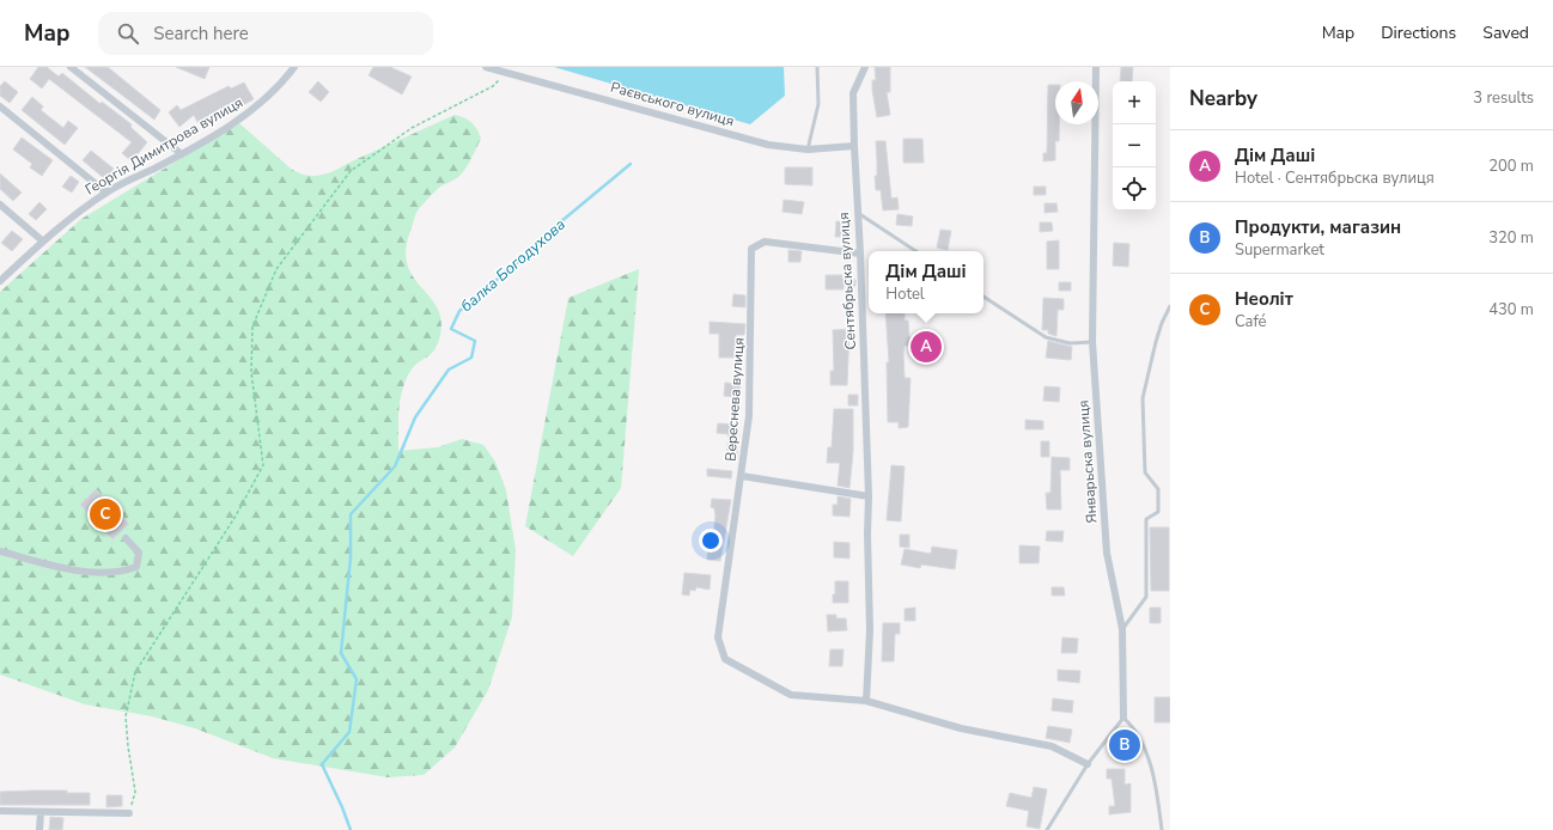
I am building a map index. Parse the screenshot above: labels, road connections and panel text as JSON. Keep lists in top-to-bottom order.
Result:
{
  "streets": {
    "street": [
      "Раєвського вулиця",
      "Георгія Димитрова вулиця",
      "Сентябрьска вулиця",
      "Вереснева вулиця",
      "Январьска вулиця"
    ]
  },
  "crossings": [
    ["Раєвського вулиця", "Сентябрьска вулиця"],
    ["Сентябрьска вулиця", "Вереснева вулиця"]
  ],
  "water": ["балка Богодухова"],
  "north": "top",
  "page": {
    "header": "Map",
    "search": "Search here",
    "nav": ["Map", "Directions", "Saved"],
    "heading": ["Nearby", "3 results"],
    "map_buttons": ["+", "−"],
    "list": [
      {
        "mark": "A",
        "name": "Дім Даші",
        "note": "Hotel · Сентябрьска вулиця",
        "value": "200 m"
      },
      {
        "mark": "B",
        "name": "Продукти, магазин",
        "note": "Supermarket",
        "value": "320 m"
      },
      {
        "mark": "C",
        "name": "Неоліт",
        "note": "Café",
        "value": "430 m"
      }
    ],
    "popup": ["Дім Даші", "Hotel"],
    "pins": ["A", "C", "B"]
  }
}
